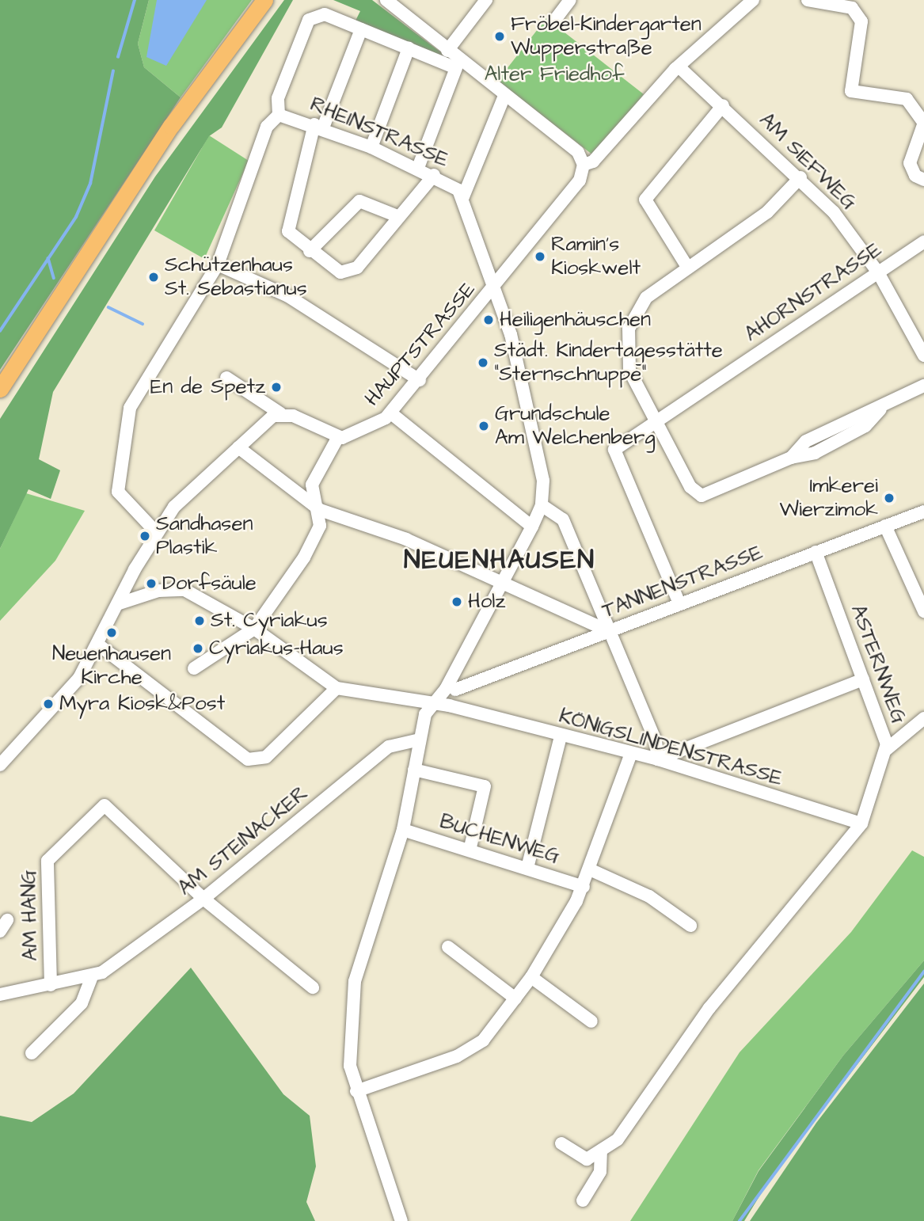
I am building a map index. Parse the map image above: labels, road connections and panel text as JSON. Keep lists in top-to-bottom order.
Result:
{
  "streets": {
    "street": [
      "RHEINSTRASSE",
      "AM SIEFWEG",
      "AHORNSTRASSE",
      "HAUPTSTRASSE",
      "TANNENSTRASSE",
      "ASTERNWEG",
      "KÖNIGSLINDENSTRASSE",
      "BUCHENWEG",
      "AM STEINACKER",
      "AM HANG"
    ]
  },
  "crossings": [
    ["RHEINSTRASSE", "HAUPTSTRASSE"],
    ["AM SIEFWEG", "AHORNSTRASSE"],
    ["AHORNSTRASSE", "TANNENSTRASSE"],
    ["TANNENSTRASSE", "ASTERNWEG"],
    ["ASTERNWEG", "KÖNIGSLINDENSTRASSE"],
    ["AM STEINACKER", "AM HANG"]
  ],
  "districts": ["NEUENHAUSEN"],
  "parks": ["Alter Friedhof"],
  "places": [
    "Fröbel-Kindergarten Wupperstraße",
    "Ramin's Kioskwelt",
    "Schützenhaus St. Sebastianus",
    "Heiligenhäuschen",
    "Städt. Kindertagesstätte \"Sternschnuppe\"",
    "En de Spetz",
    "Grundschule Am Welchenberg",
    "Imkerei Wierzimok",
    "Sandhasen Plastik",
    "Dorfsäule",
    "Holz",
    "St. Cyriakus",
    "Neuenhausen Kirche",
    "Cyriakus-Haus",
    "Myra Kiosk&Post"
  ]
}
